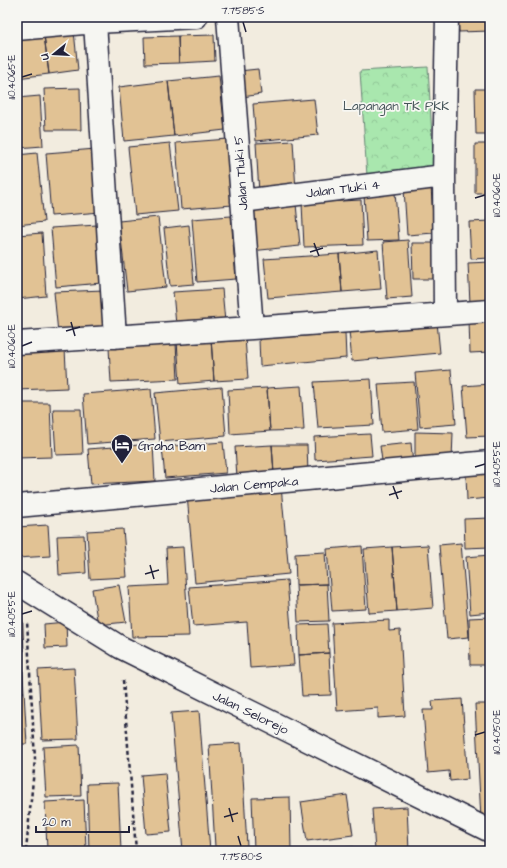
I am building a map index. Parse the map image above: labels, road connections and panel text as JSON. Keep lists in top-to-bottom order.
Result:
{
  "streets": {
    "street": [
      "Jalan Tluki 5",
      "Jalan Tluki 4",
      "Jalan Cempaka",
      "Jalan Selorejo"
    ]
  },
  "crossings": [
    ["Jalan Tluki 5", "Jalan Tluki 4"]
  ],
  "parks": ["Lapangan TK PKK"],
  "places": {
    "hotel": ["Graha Bam"]
  },
  "scale_bar": "20 m",
  "north": "left",
  "coordinates": [
    "7.7585°S",
    "110.4065°E",
    "110.4060°E",
    "110.4055°E",
    "110.4050°E",
    "7.7580°S"
  ]
}
